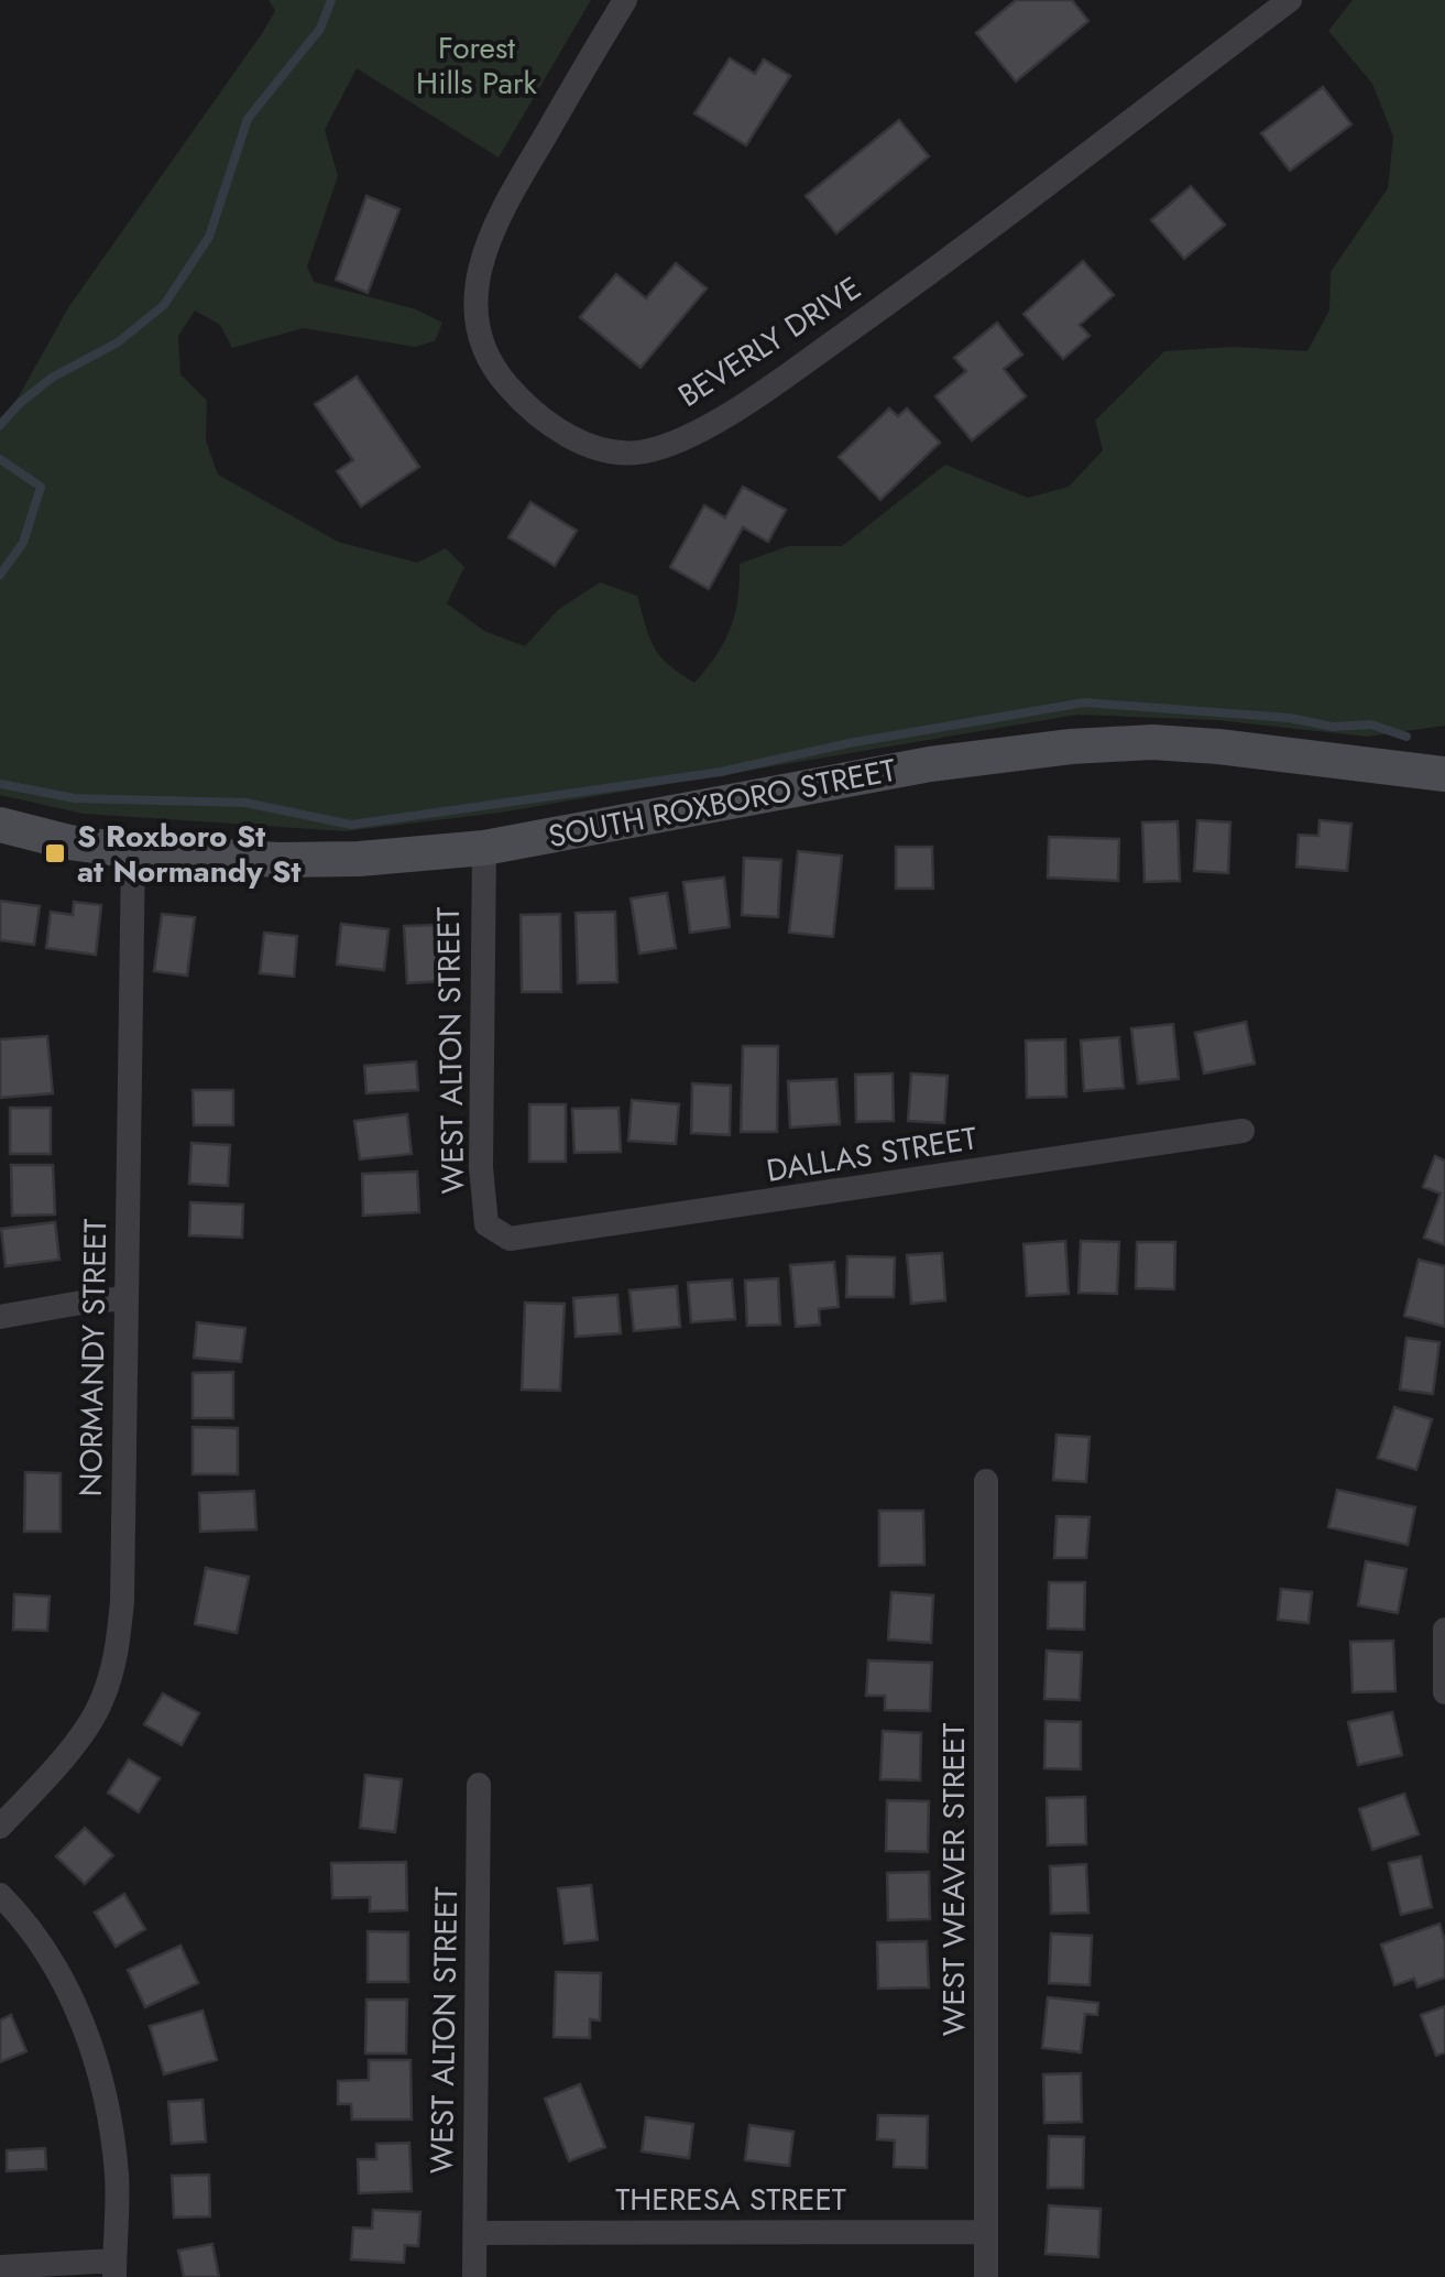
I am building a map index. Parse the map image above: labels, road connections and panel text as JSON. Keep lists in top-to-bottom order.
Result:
{
  "streets": {
    "street": [
      "BEVERLY DRIVE",
      "SOUTH ROXBORO STREET",
      "WEST ALTON STREET",
      "DALLAS STREET",
      "NORMANDY STREET",
      "WEST WEAVER STREET",
      "THERESA STREET"
    ]
  },
  "crossings": [
    ["SOUTH ROXBORO STREET", "WEST ALTON STREET"],
    ["SOUTH ROXBORO STREET", "NORMANDY STREET"],
    ["WEST ALTON STREET", "DALLAS STREET"],
    ["WEST ALTON STREET", "THERESA STREET"],
    ["WEST WEAVER STREET", "THERESA STREET"]
  ],
  "parks": ["Forest Hills Park"],
  "places": {
    "transit": ["S Roxboro St at Normandy St"]
  }
}
